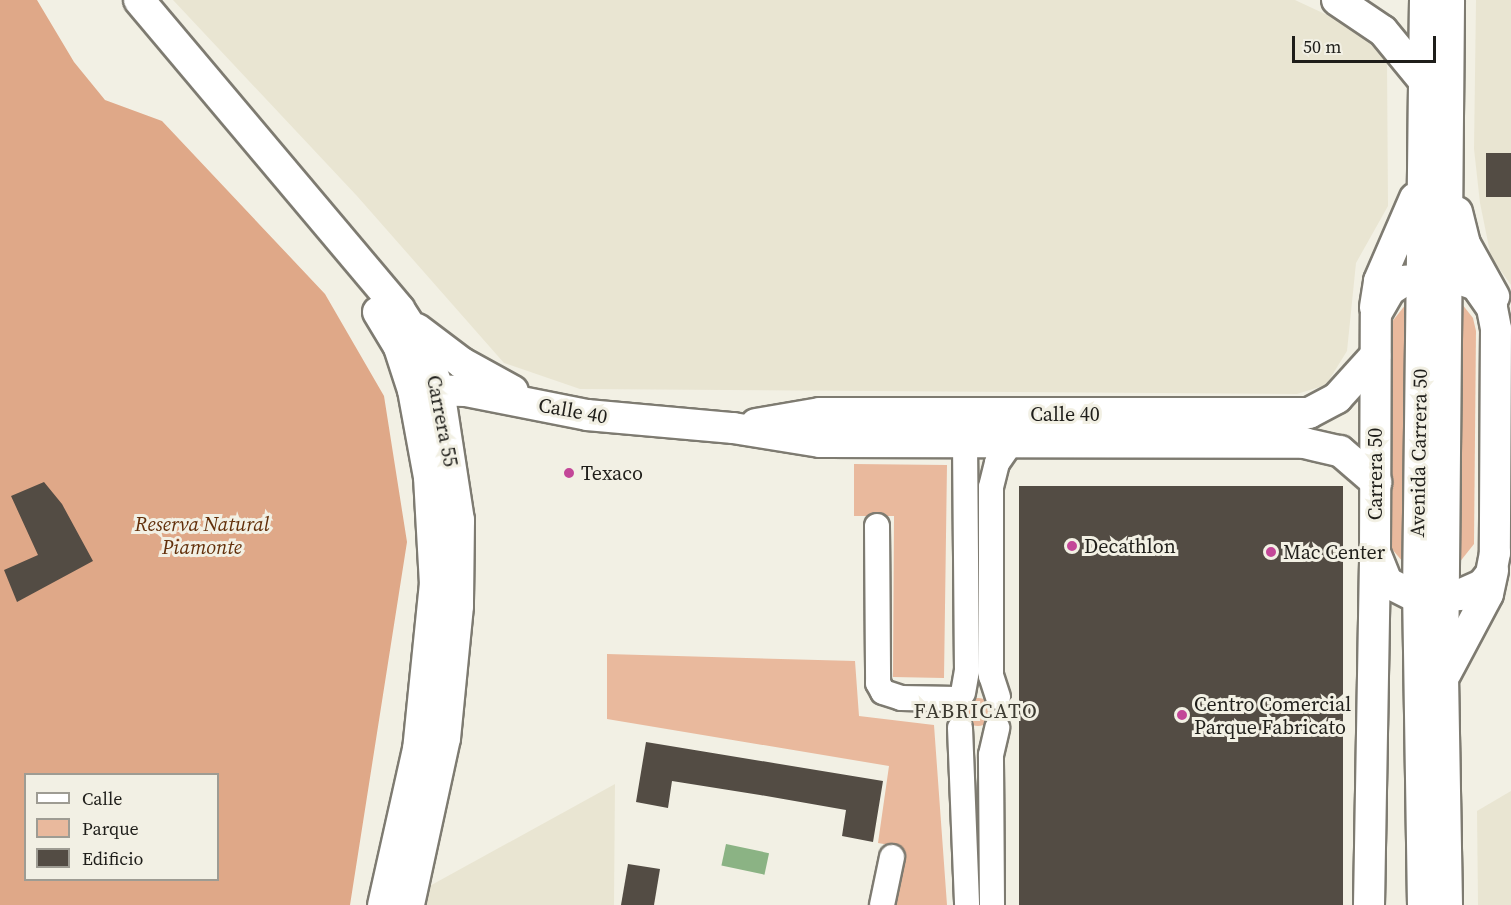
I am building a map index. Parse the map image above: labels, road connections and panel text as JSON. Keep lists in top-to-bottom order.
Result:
{
  "streets": {
    "main road": [
      "Calle 40",
      "Carrera 55",
      "Avenida Carrera 50",
      "Carrera 50"
    ]
  },
  "crossings": [
    ["Calle 40", "Carrera 55"],
    ["Calle 40", "Carrera 50"],
    ["Avenida Carrera 50", "Carrera 50"]
  ],
  "districts": ["FABRICATO"],
  "parks": ["Reserva Natural Piamonte"],
  "places": [
    "Texaco",
    "Decathlon",
    "Mac Center",
    "Centro Comercial Parque Fabricato"
  ],
  "legend": ["Calle", "Parque", "Edificio"],
  "scale_bar": "50 m"
}
